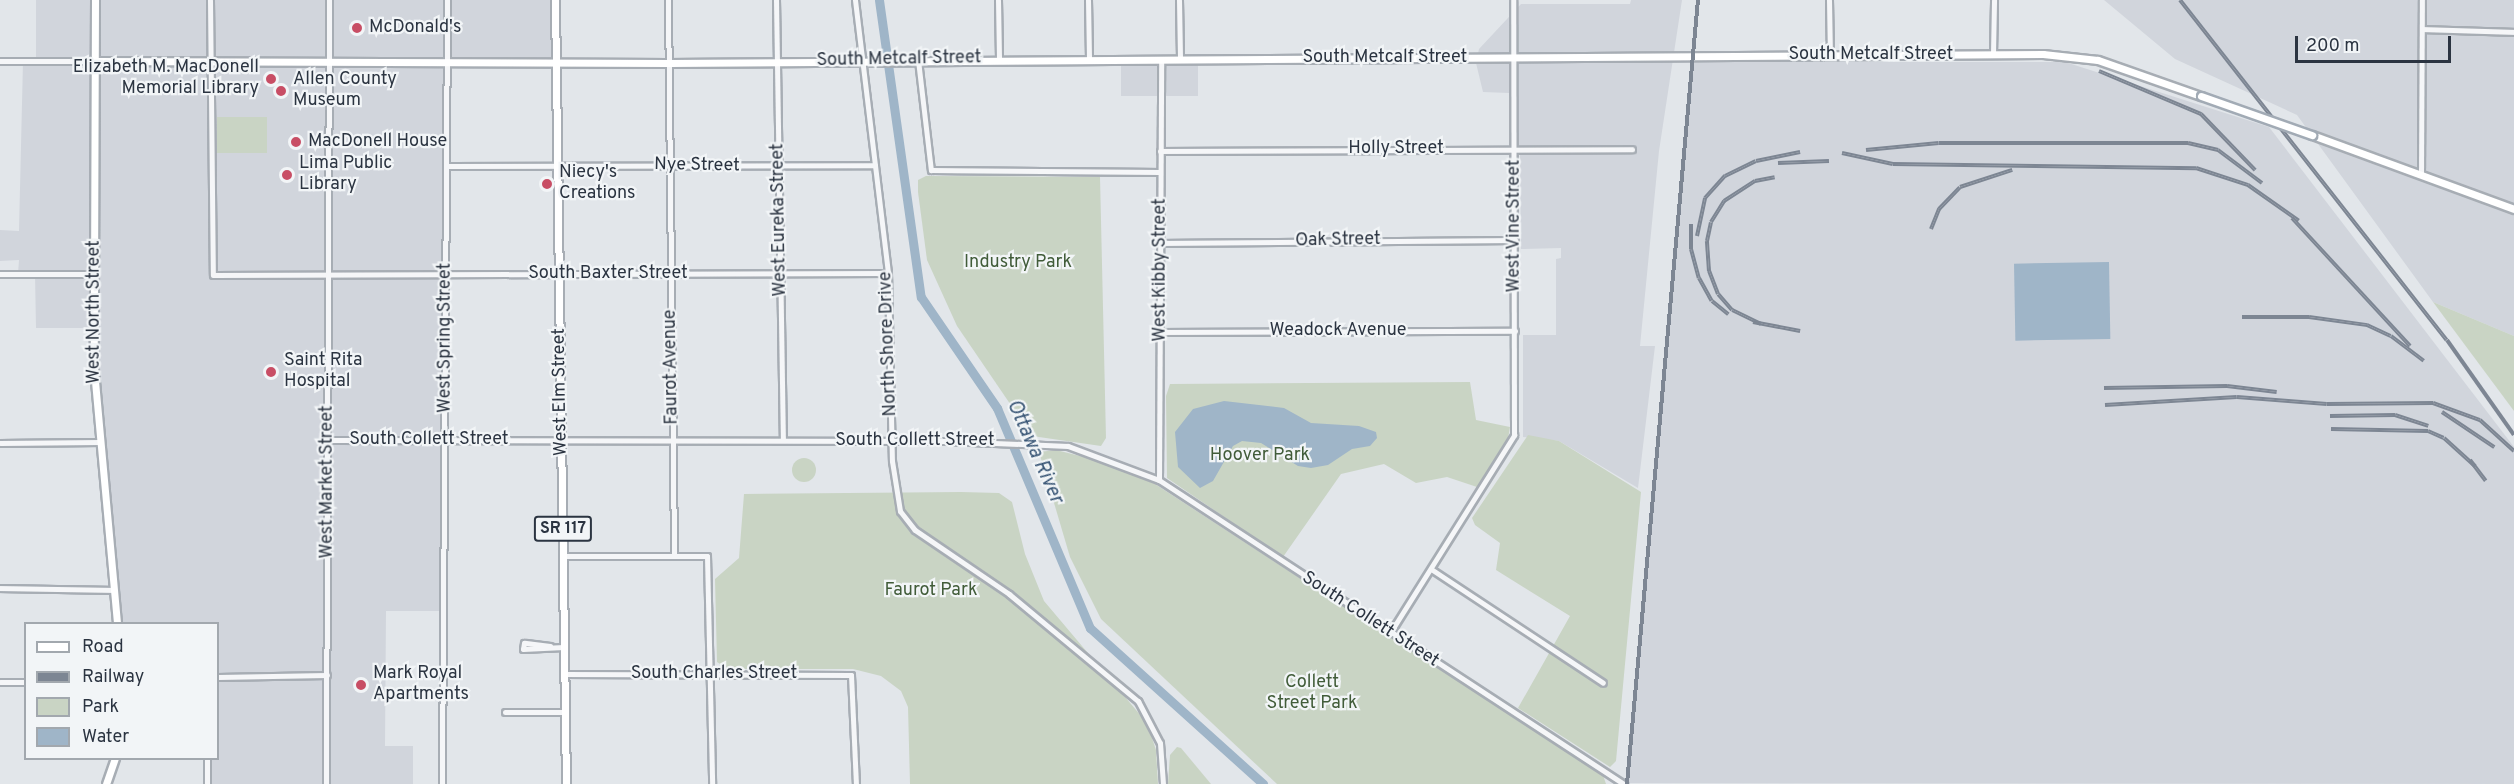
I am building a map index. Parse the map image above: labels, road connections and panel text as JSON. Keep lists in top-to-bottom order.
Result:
{
  "streets": {
    "main road": [
      "South Metcalf Street",
      "West North Street",
      "West Elm Street",
      "SR 117"
    ],
    "street": [
      "Holly Street",
      "Nye Street",
      "West Eureka Street",
      "West Vine Street",
      "Oak Street",
      "West Kibby Street",
      "South Baxter Street",
      "Weadock Avenue",
      "West Spring Street",
      "North Shore Drive",
      "Faurot Avenue",
      "South Collett Street",
      "West Market Street",
      "South Charles Street"
    ]
  },
  "crossings": [
    ["South Metcalf Street", "West Eureka Street"],
    ["South Metcalf Street", "West Vine Street"],
    ["South Metcalf Street", "West Kibby Street"],
    ["South Metcalf Street", "South Baxter Street"],
    ["South Metcalf Street", "West North Street"],
    ["South Metcalf Street", "West Spring Street"],
    ["South Metcalf Street", "North Shore Drive"],
    ["South Metcalf Street", "Faurot Avenue"],
    ["South Metcalf Street", "West Elm Street"],
    ["South Metcalf Street", "West Market Street"],
    ["Holly Street", "West Vine Street"],
    ["Holly Street", "West Kibby Street"],
    ["Nye Street", "West Eureka Street"],
    ["Nye Street", "West Spring Street"],
    ["Nye Street", "North Shore Drive"],
    ["Nye Street", "Faurot Avenue"],
    ["Nye Street", "West Elm Street"],
    ["West Eureka Street", "South Baxter Street"],
    ["West Eureka Street", "South Collett Street"],
    ["West Vine Street", "Oak Street"],
    ["West Vine Street", "Weadock Avenue"],
    ["West Vine Street", "South Collett Street"],
    ["Oak Street", "West Kibby Street"],
    ["West Kibby Street", "Weadock Avenue"],
    ["West Kibby Street", "South Collett Street"],
    ["South Baxter Street", "West Spring Street"],
    ["South Baxter Street", "North Shore Drive"],
    ["South Baxter Street", "Faurot Avenue"],
    ["South Baxter Street", "West Elm Street"],
    ["South Baxter Street", "West Market Street"],
    ["West Spring Street", "South Collett Street"],
    ["North Shore Drive", "South Collett Street"],
    ["Faurot Avenue", "South Collett Street"],
    ["West Elm Street", "South Collett Street"],
    ["West Elm Street", "South Charles Street"],
    ["South Collett Street", "West Market Street"]
  ],
  "water": ["Ottawa River"],
  "parks": [
    "Industry Park",
    "Hoover Park",
    "Faurot Park",
    "Collett Street Park"
  ],
  "places": [
    "McDonald's",
    "Elizabeth M. MacDonell Memorial Library",
    "Allen County Museum",
    "MacDonell House",
    "Lima Public Library",
    "Niecy's Creations",
    "Saint Rita Hospital",
    "Mark Royal Apartments"
  ],
  "legend": [
    "Road",
    "Railway",
    "Park",
    "Water"
  ],
  "scale_bar": "200 m"
}
